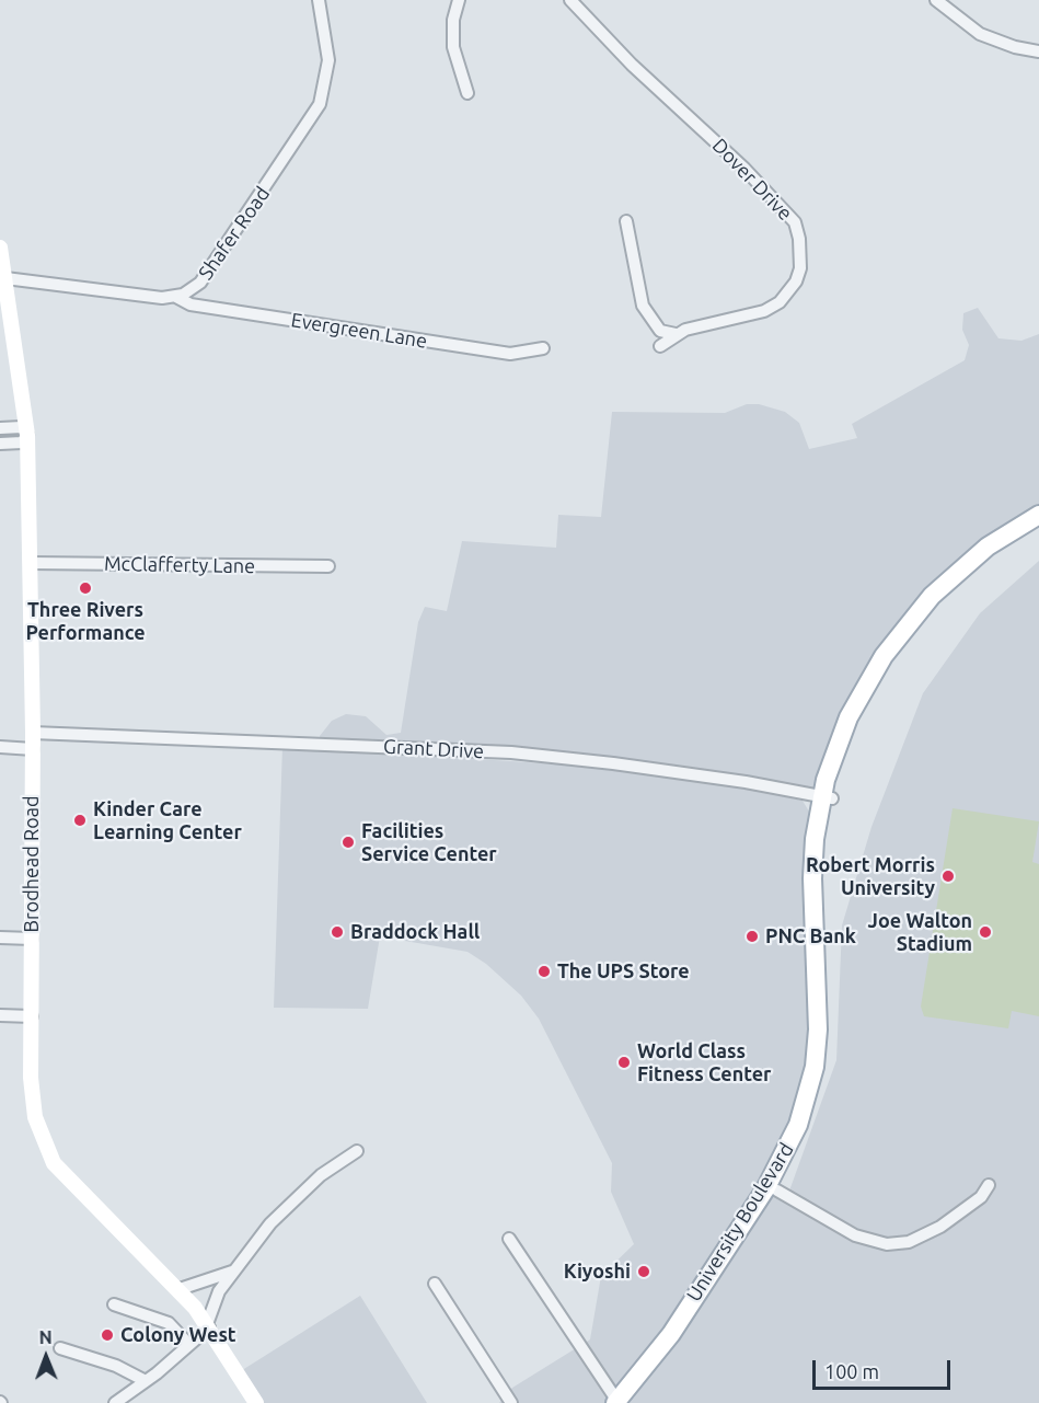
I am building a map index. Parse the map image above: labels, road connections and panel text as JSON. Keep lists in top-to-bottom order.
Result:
{
  "streets": {
    "main road": ["Brodhead Road", "University Boulevard"],
    "street": [
      "Dover Drive",
      "Shafer Road",
      "Evergreen Lane",
      "McClafferty Lane",
      "Grant Drive"
    ]
  },
  "crossings": [
    ["Shafer Road", "Evergreen Lane"],
    ["McClafferty Lane", "Brodhead Road"],
    ["Grant Drive", "Brodhead Road"],
    ["Grant Drive", "University Boulevard"]
  ],
  "places": [
    "Three Rivers Performance",
    "Kinder Care Learning Center",
    "Facilities Service Center",
    "Robert Morris University",
    "Braddock Hall",
    "Joe Walton Stadium",
    "PNC Bank",
    "The UPS Store",
    "World Class Fitness Center",
    "Kiyoshi",
    "Colony West"
  ],
  "scale_bar": "100 m",
  "north": "top"
}
